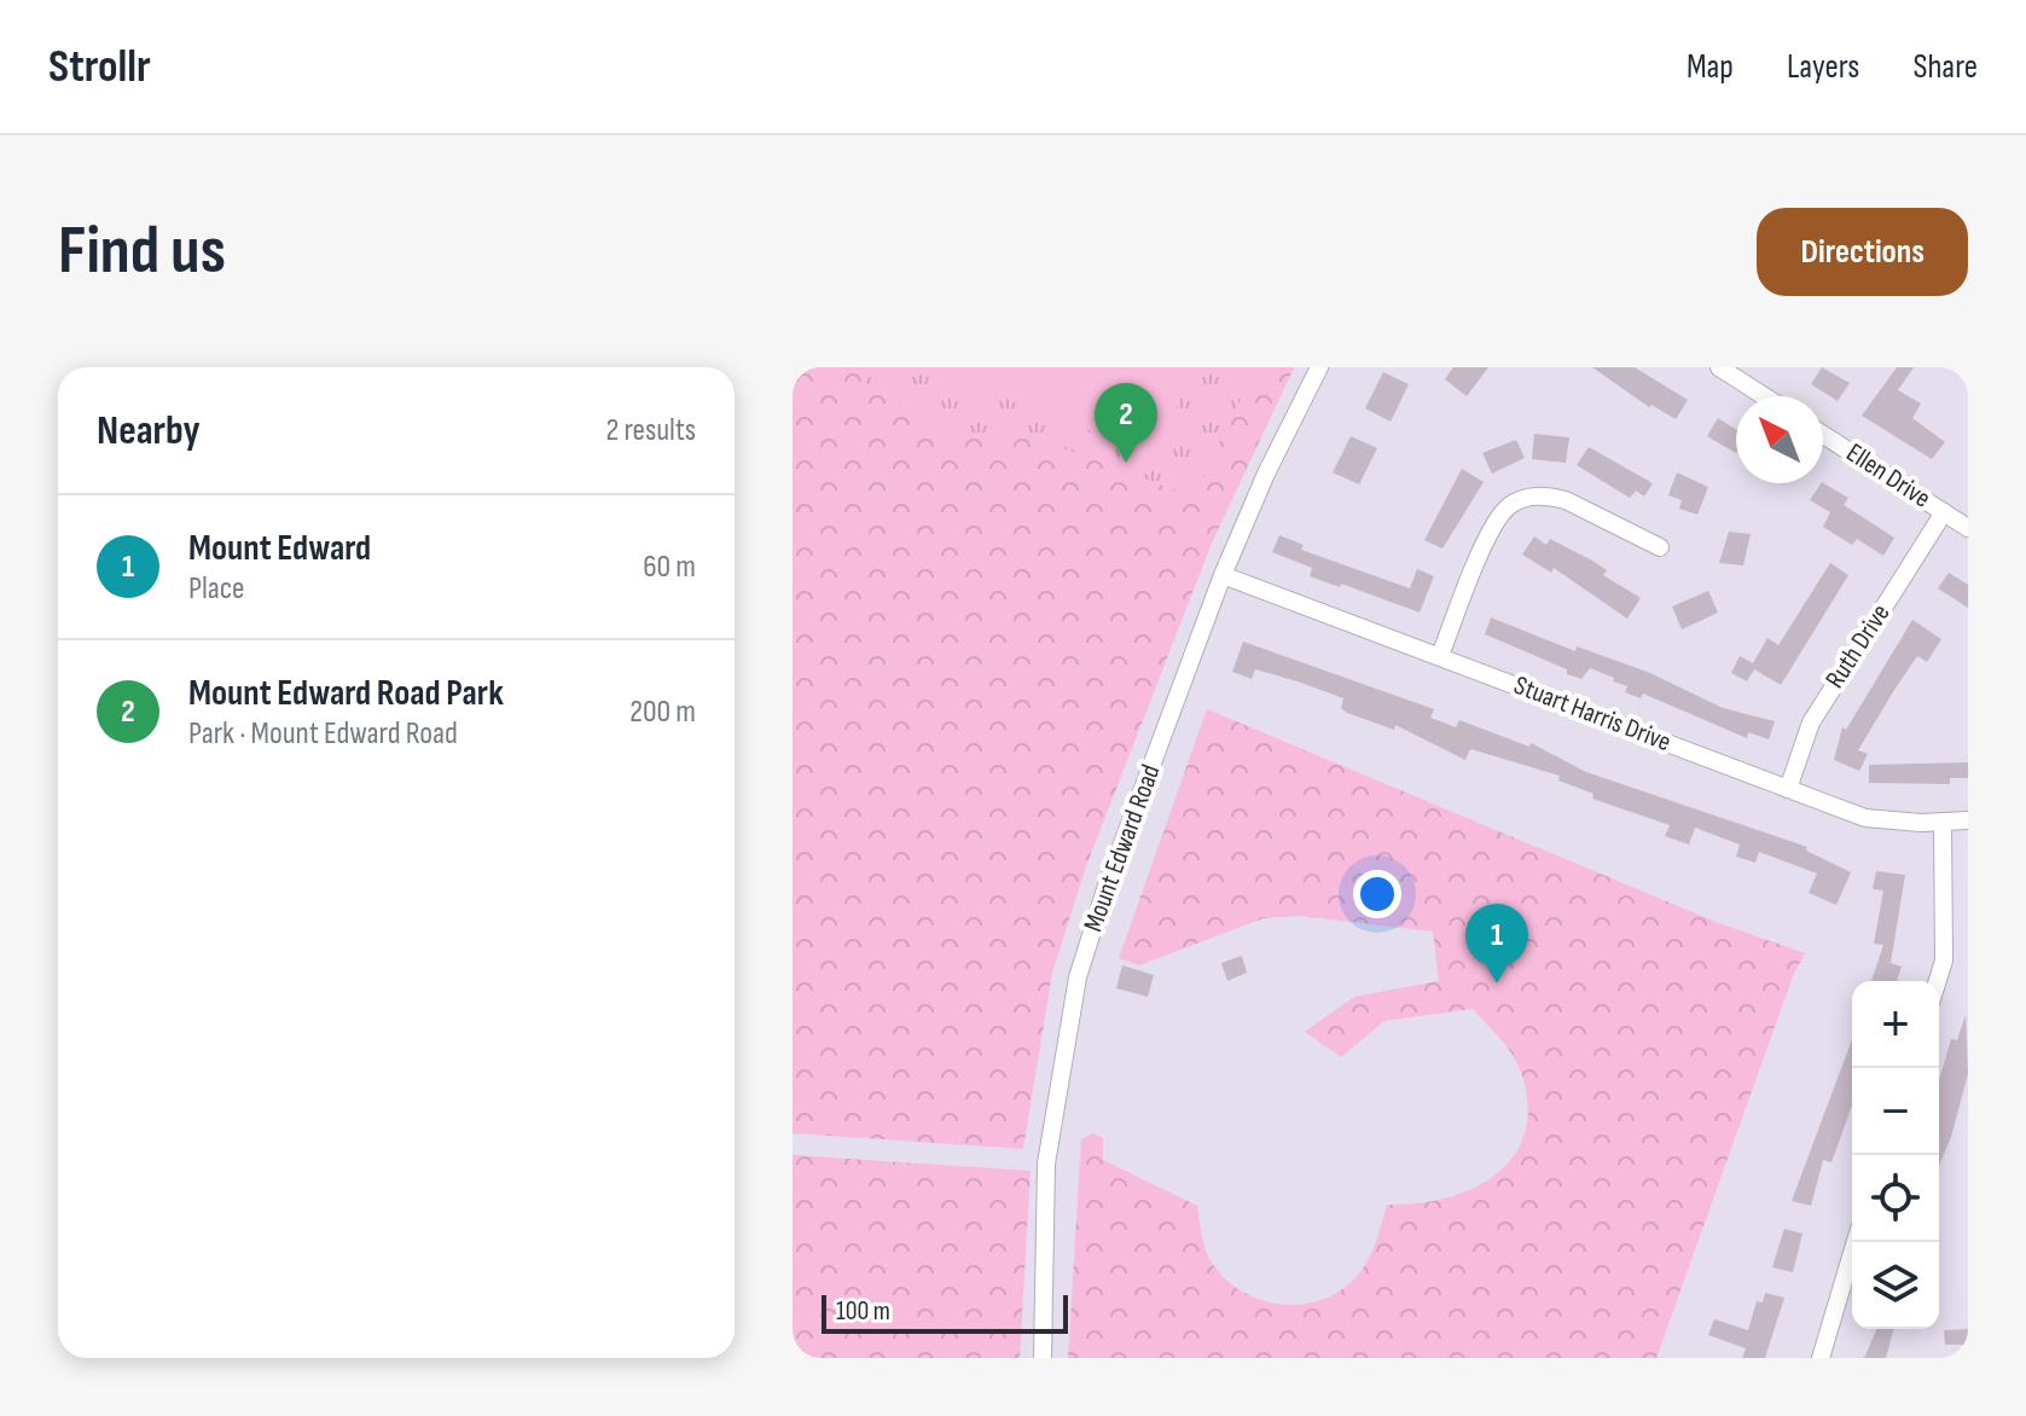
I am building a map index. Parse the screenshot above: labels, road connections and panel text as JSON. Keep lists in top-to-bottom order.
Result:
{
  "streets": {
    "street": [
      "Ellen Drive",
      "Ruth Drive",
      "Stuart Harris Drive",
      "Mount Edward Road"
    ]
  },
  "crossings": [
    ["Ellen Drive", "Ruth Drive"],
    ["Ruth Drive", "Stuart Harris Drive"],
    ["Stuart Harris Drive", "Mount Edward Road"]
  ],
  "scale_bar": "100 m",
  "north": "top left",
  "page": {
    "header": "Strollr",
    "nav": ["Map", "Layers", "Share"],
    "buttons": "Directions",
    "title": "Find us",
    "heading": ["Nearby", "2 results"],
    "pins": ["2", "1"],
    "list": [
      {
        "mark": "1",
        "name": "Mount Edward",
        "note": "Place",
        "value": "60 m"
      },
      {
        "mark": "2",
        "name": "Mount Edward Road Park",
        "note": "Park · Mount Edward Road",
        "value": "200 m"
      }
    ],
    "map_buttons": ["+", "−"],
    "scale": "100 m"
  }
}
